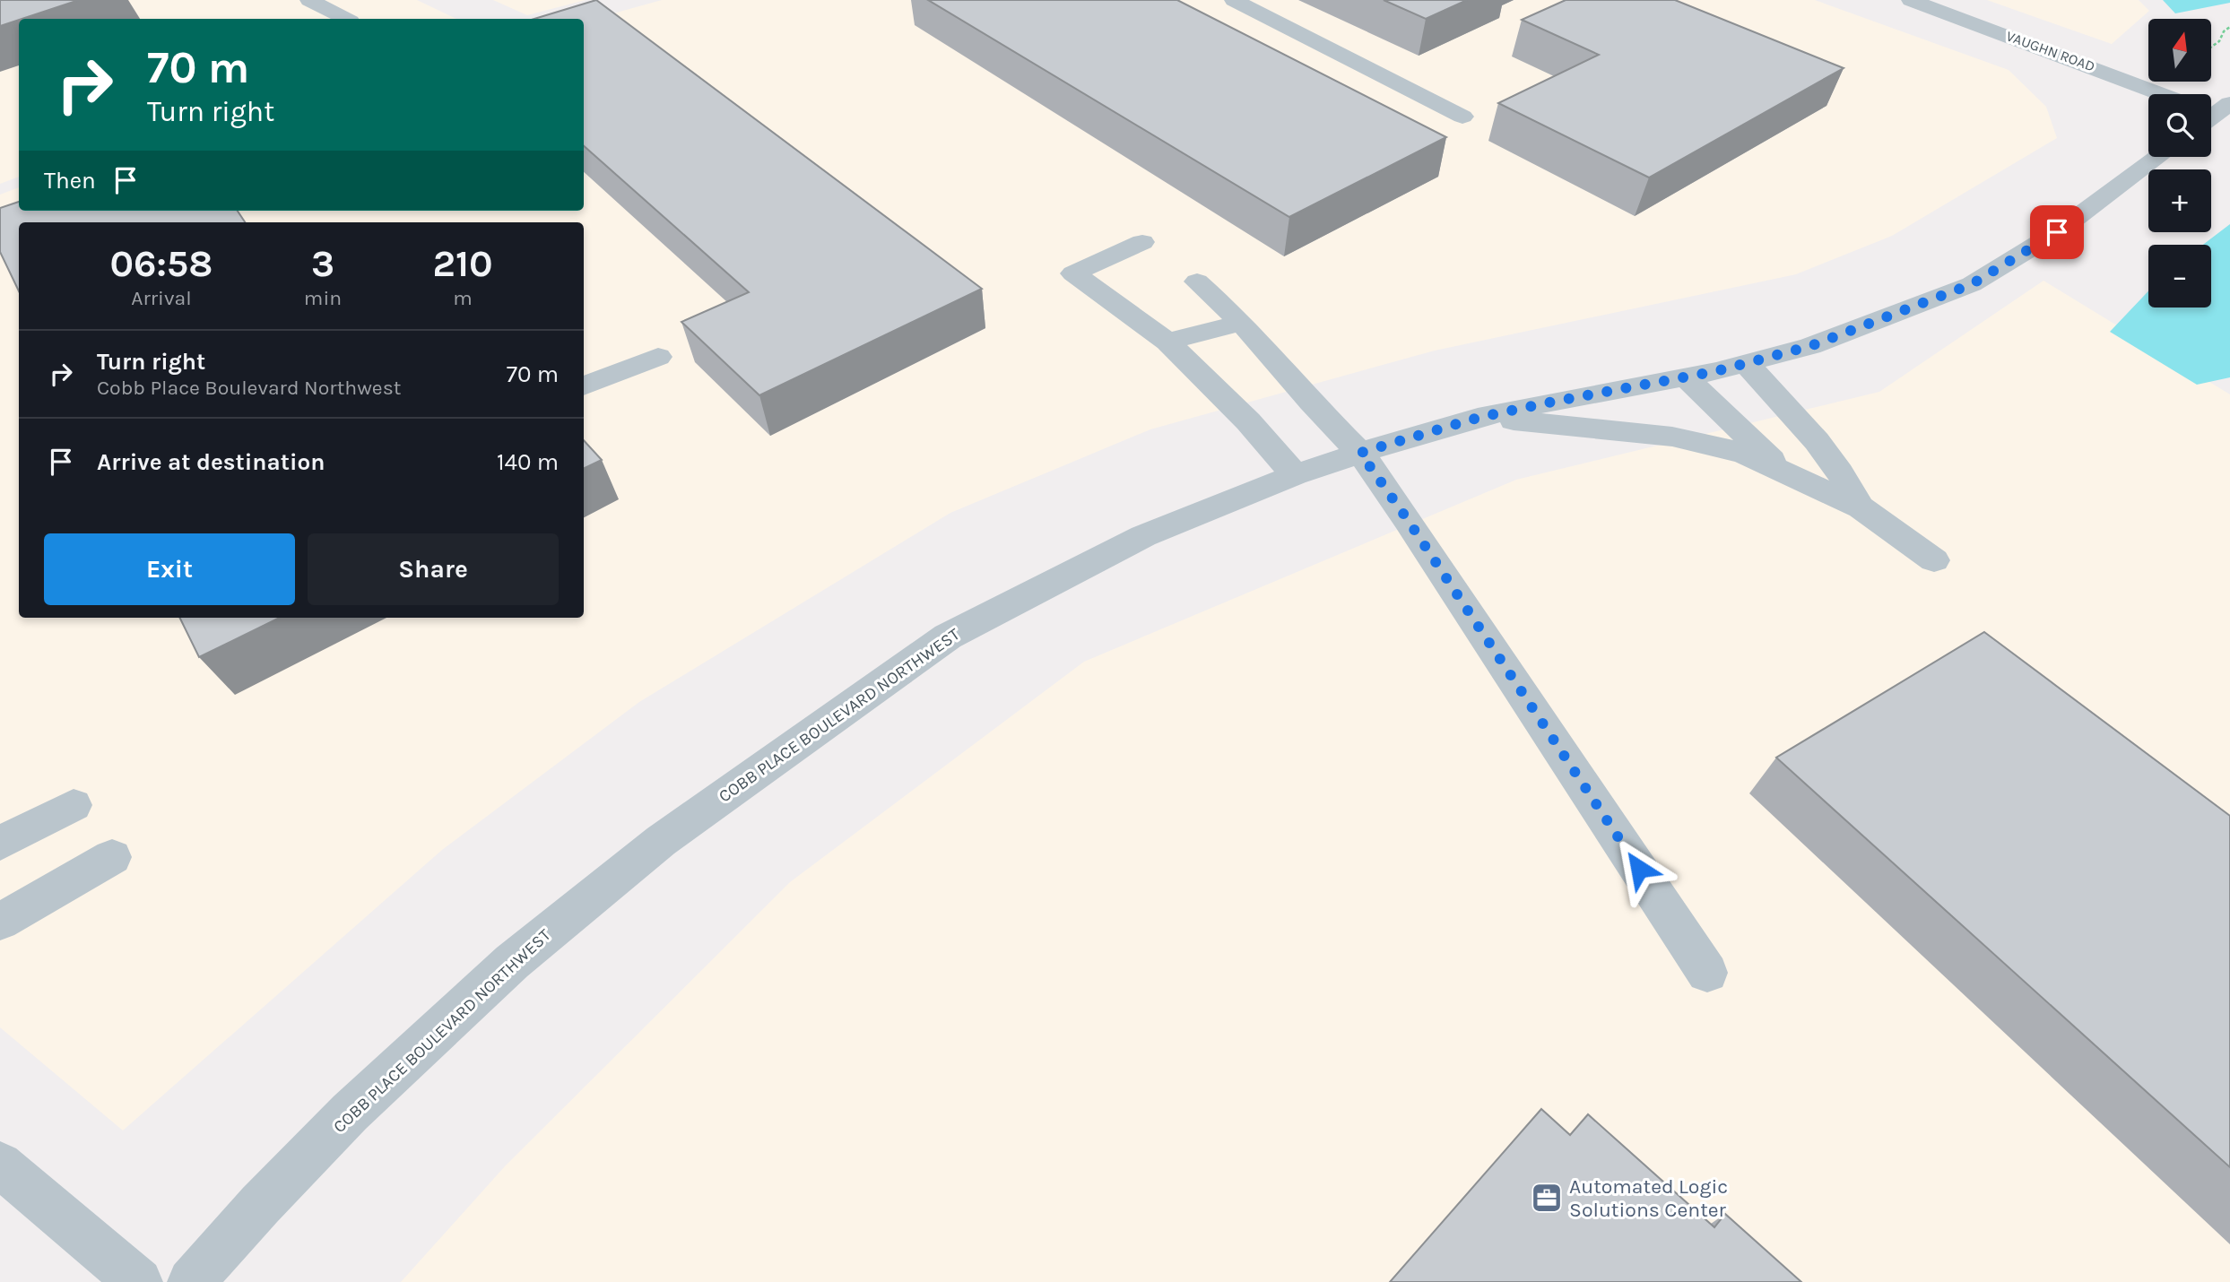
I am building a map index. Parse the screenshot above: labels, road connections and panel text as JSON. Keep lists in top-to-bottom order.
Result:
{
  "streets": {
    "street": ["VAUGHN ROAD", "COBB PLACE BOULEVARD NORTHWEST"]
  },
  "places": {
    "office": ["Automated Logic Solutions Center"]
  },
  "north": "top",
  "page": {
    "map_buttons": ["+", "−"],
    "turn": ["70 m", "Turn right"],
    "then": "Then",
    "eta": [
      "06:58",
      "Arrival",
      "3",
      "min",
      "210",
      "m"
    ],
    "list": [
      {
        "name": "Turn right",
        "note": "Cobb Place Boulevard Northwest",
        "value": "70 m"
      },
      {
        "name": "Arrive at destination",
        "value": "140 m"
      }
    ],
    "buttons": ["Exit", "Share"]
  }
}
